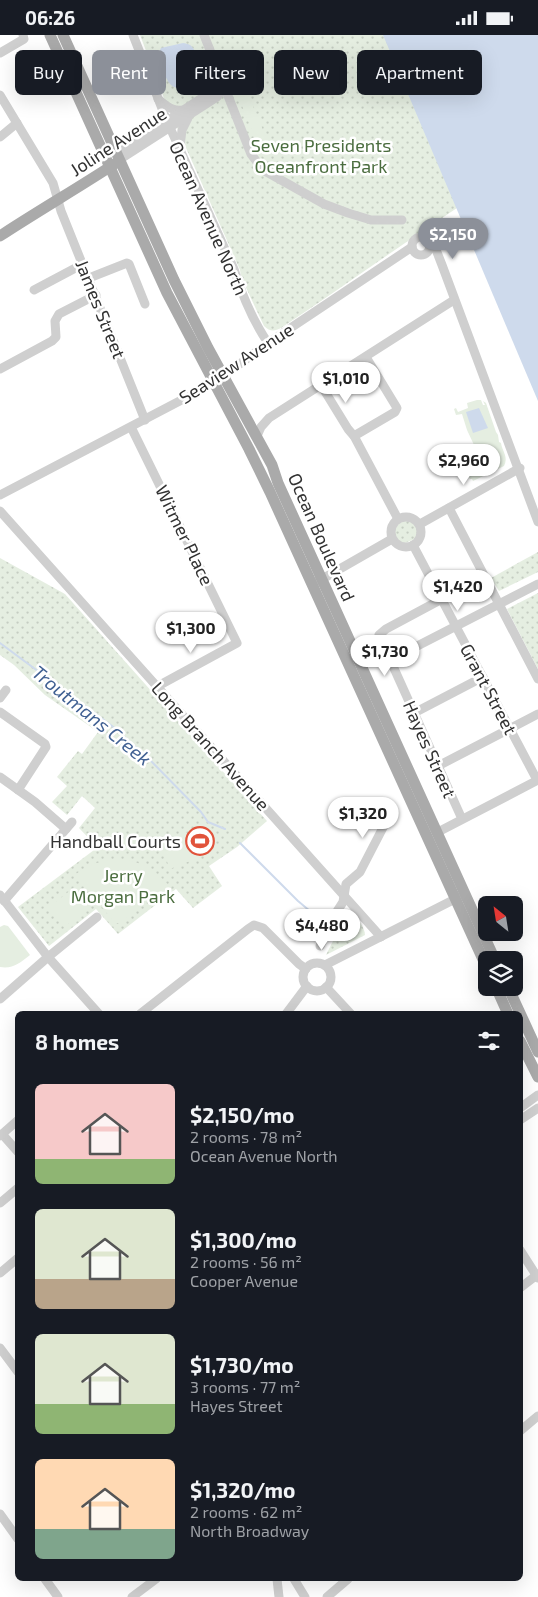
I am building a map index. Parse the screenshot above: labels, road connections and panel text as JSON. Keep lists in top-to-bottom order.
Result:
{
  "streets": {
    "main road": ["Joline Avenue", "Ocean Boulevard"],
    "street": [
      "Ocean Avenue North",
      "James Street",
      "Seaview Avenue",
      "Witmer Place",
      "Grant Street",
      "Long Branch Avenue",
      "Hayes Street"
    ]
  },
  "crossings": [
    ["Joline Avenue", "Ocean Avenue North"],
    ["Joline Avenue", "James Street"],
    ["Joline Avenue", "Ocean Boulevard"],
    ["Ocean Avenue North", "Seaview Avenue"],
    ["James Street", "Seaview Avenue"],
    ["Seaview Avenue", "Witmer Place"],
    ["Seaview Avenue", "Ocean Boulevard"],
    ["Witmer Place", "Long Branch Avenue"],
    ["Grant Street", "Hayes Street"]
  ],
  "water": ["Troutmans Creek"],
  "parks": ["Seven Presidents Oceanfront Park", "Jerry Morgan Park"],
  "places": {
    "sports": ["Handball Courts"]
  },
  "north": "top left",
  "page": {
    "status": "06:26",
    "chip": [
      "Buy",
      "Rent",
      "Filters",
      "New",
      "Apartment"
    ],
    "price": [
      "$2,150",
      "$1,010",
      "$2,960",
      "$1,420",
      "$1,300",
      "$1,730",
      "$1,320",
      "$4,480"
    ],
    "heading": "8 homes",
    "list": [
      {
        "name": "$2,150/mo",
        "note": "2 rooms · 78 m² · Ocean Avenue North"
      },
      {
        "name": "$1,300/mo",
        "note": "2 rooms · 56 m² · Cooper Avenue"
      },
      {
        "name": "$1,730/mo",
        "note": "3 rooms · 77 m² · Hayes Street"
      },
      {
        "name": "$1,320/mo",
        "note": "2 rooms · 62 m² · North Broadway"
      }
    ]
  }
}
